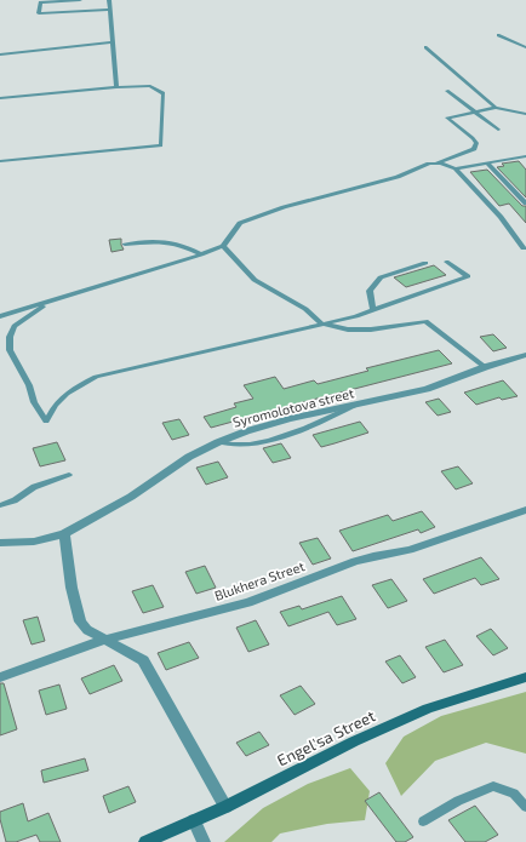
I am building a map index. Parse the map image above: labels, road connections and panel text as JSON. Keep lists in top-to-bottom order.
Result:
{
  "streets": {
    "main road": ["Engel'sa Street"],
    "street": ["Syromolotova street", "Blukhera Street"]
  }
}
